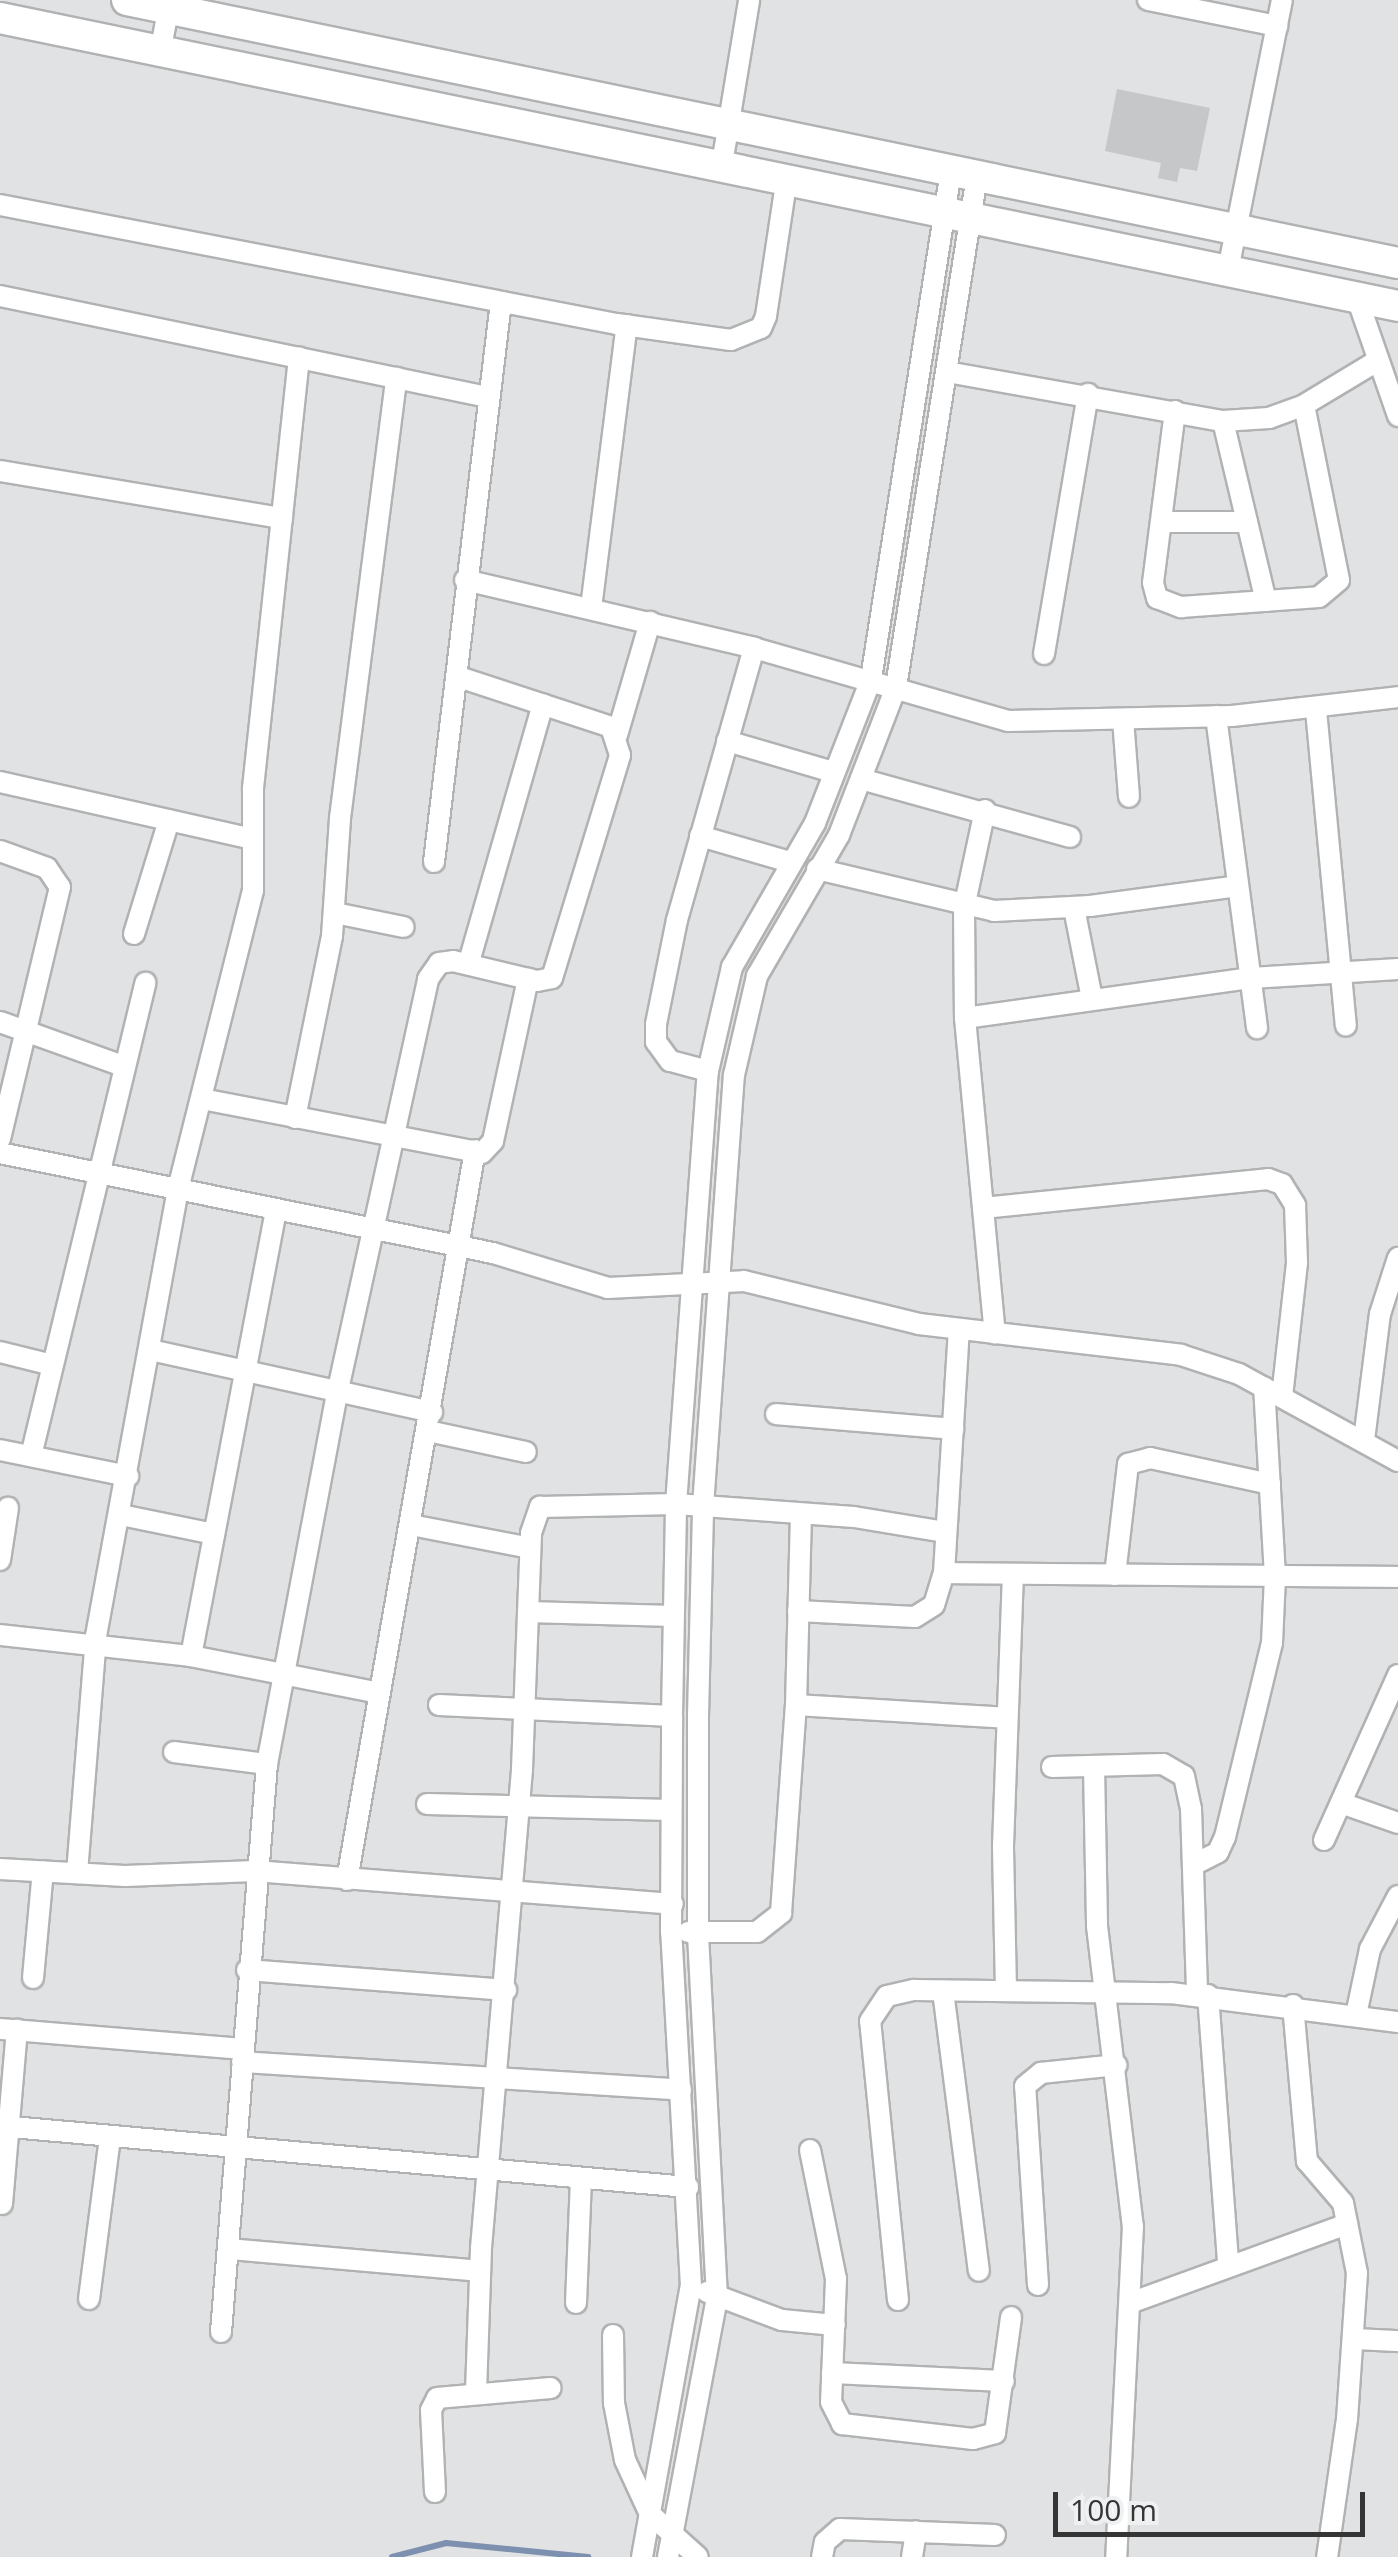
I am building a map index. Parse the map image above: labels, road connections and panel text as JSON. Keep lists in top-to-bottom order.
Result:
{
  "scale_bar": "100 m"
}
